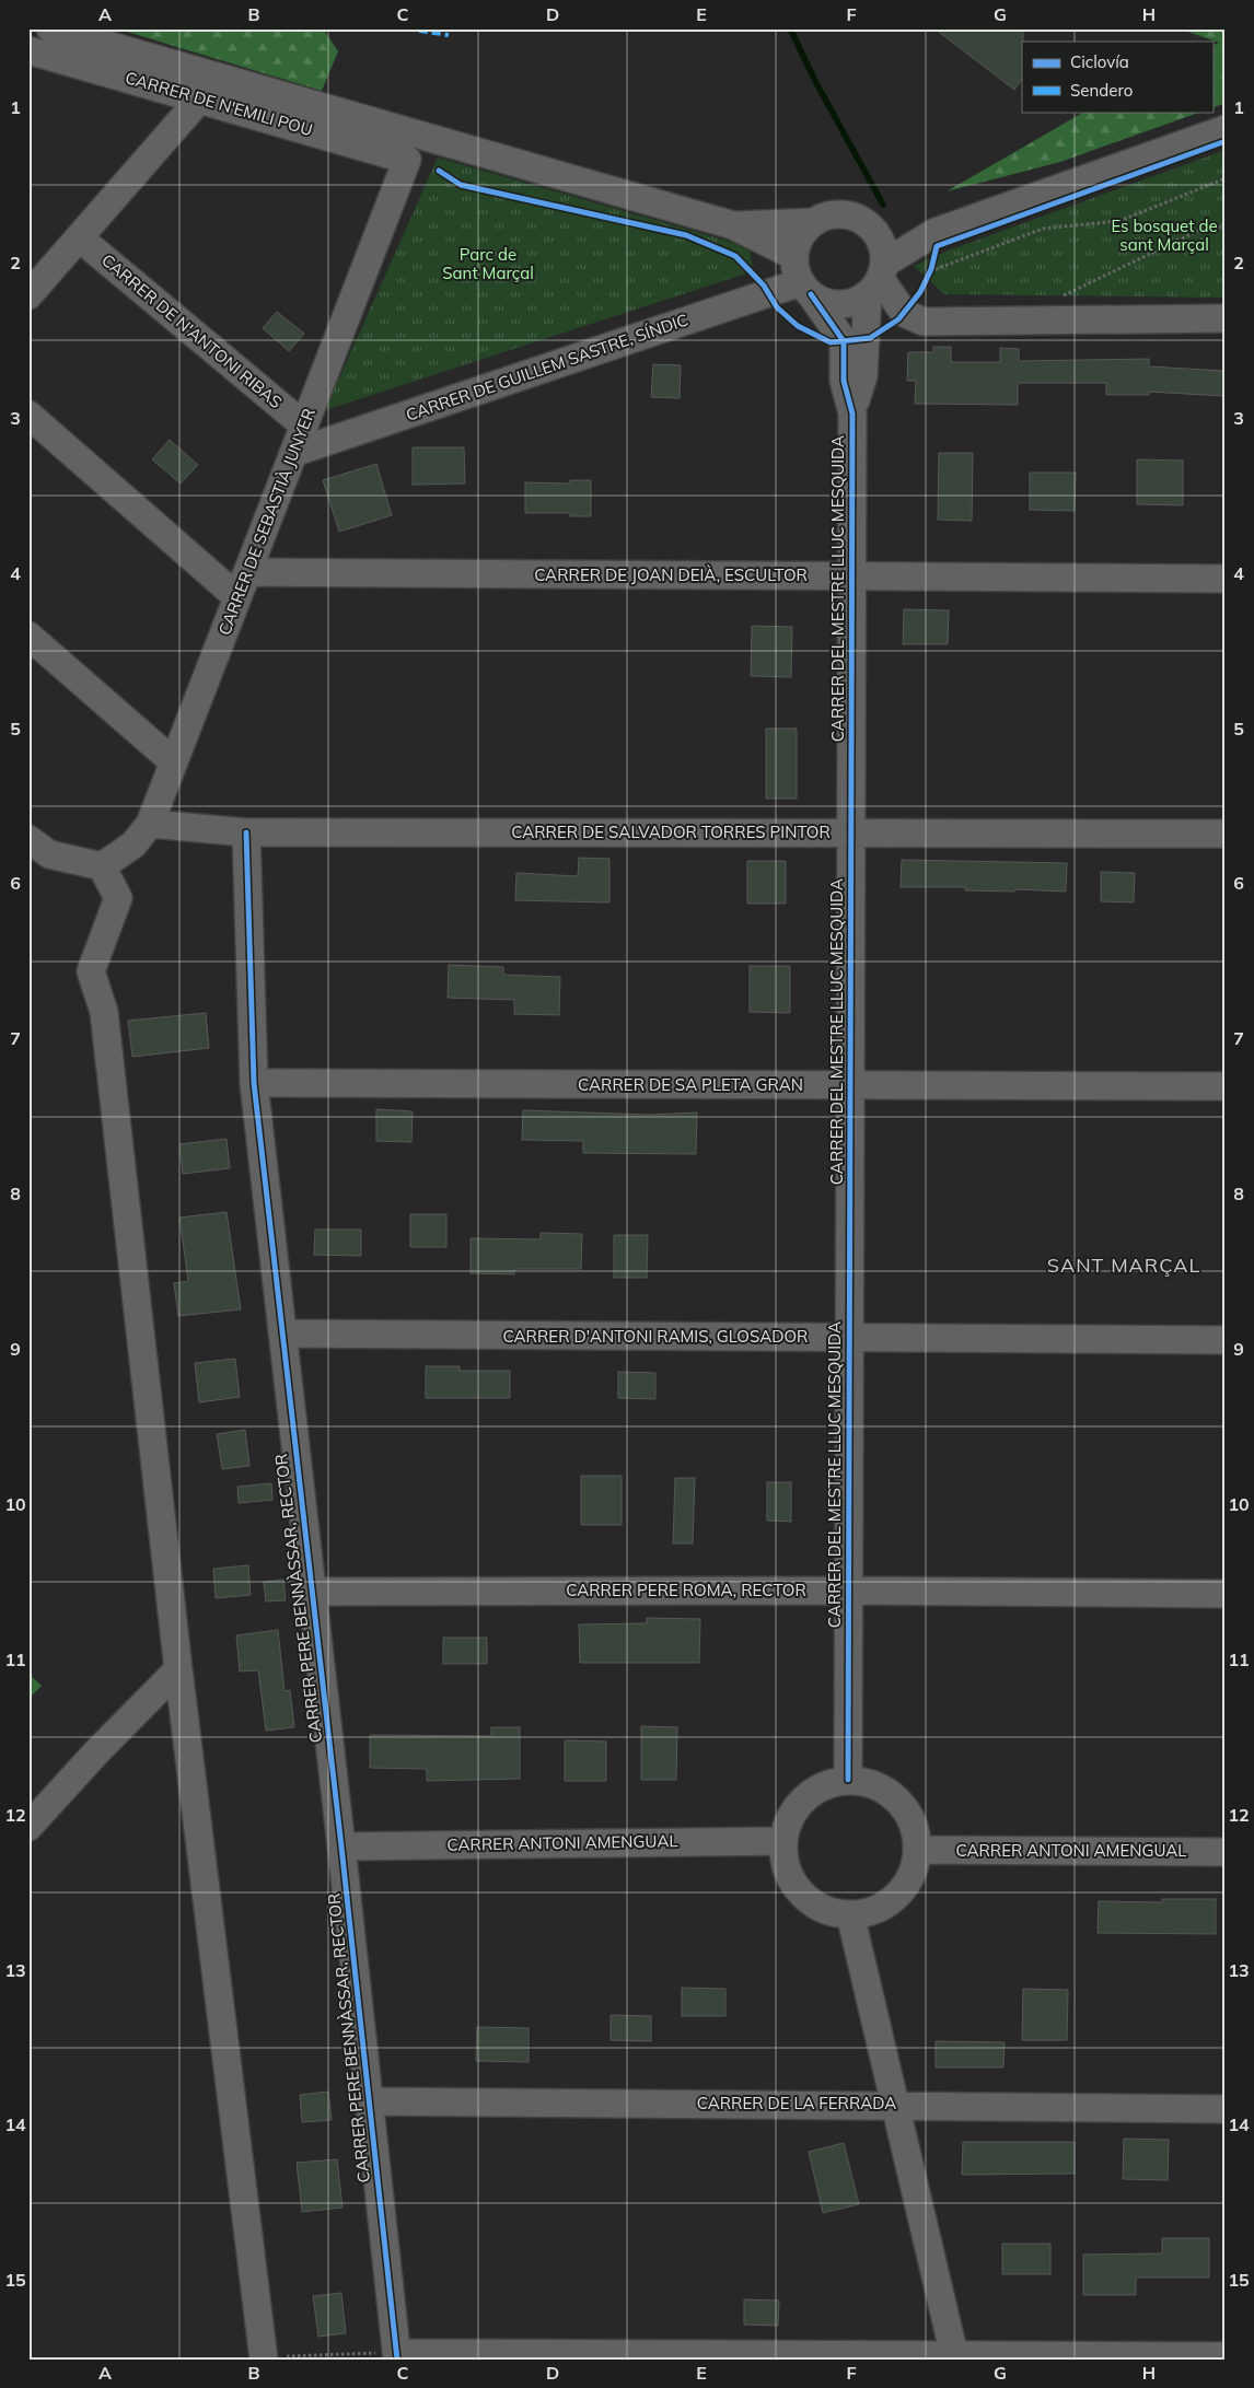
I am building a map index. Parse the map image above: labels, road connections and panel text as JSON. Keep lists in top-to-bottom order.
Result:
{
  "streets": {
    "street": [
      "CARRER DE N'EMILI POU",
      "CARRER DE N'ANTONI RIBAS",
      "CARRER DE GUILLEM SASTRE, SÍNDIC",
      "CARRER DE SEBASTIÀ JUNYER",
      "CARRER DE JOAN DEIÀ, ESCULTOR",
      "CARRER DEL MESTRE LLUC MESQUIDA",
      "CARRER DE SALVADOR TORRES PINTOR",
      "CARRER DE SA PLETA GRAN",
      "CARRER D'ANTONI RAMIS, GLOSADOR",
      "CARRER PERE ROMA, RECTOR",
      "CARRER PERE BENNÀSSAR, RECTOR",
      "CARRER ANTONI AMENGUAL",
      "CARRER DE LA FERRADA"
    ]
  },
  "crossings": [
    ["CARRER DE N'EMILI POU", "CARRER DE SEBASTIÀ JUNYER"],
    ["CARRER DE N'ANTONI RIBAS", "CARRER DE SEBASTIÀ JUNYER"],
    ["CARRER DE GUILLEM SASTRE, SÍNDIC", "CARRER DE SEBASTIÀ JUNYER"],
    ["CARRER DE GUILLEM SASTRE, SÍNDIC", "CARRER DEL MESTRE LLUC MESQUIDA"],
    ["CARRER DE SEBASTIÀ JUNYER", "CARRER DE JOAN DEIÀ, ESCULTOR"],
    ["CARRER DE SEBASTIÀ JUNYER", "CARRER DE SALVADOR TORRES PINTOR"],
    ["CARRER DE JOAN DEIÀ, ESCULTOR", "CARRER DEL MESTRE LLUC MESQUIDA"],
    ["CARRER DEL MESTRE LLUC MESQUIDA", "CARRER DE SALVADOR TORRES PINTOR"],
    ["CARRER DEL MESTRE LLUC MESQUIDA", "CARRER DE SA PLETA GRAN"],
    ["CARRER DEL MESTRE LLUC MESQUIDA", "CARRER D'ANTONI RAMIS, GLOSADOR"],
    ["CARRER DEL MESTRE LLUC MESQUIDA", "CARRER PERE ROMA, RECTOR"],
    ["CARRER DEL MESTRE LLUC MESQUIDA", "CARRER ANTONI AMENGUAL"],
    ["CARRER DE SALVADOR TORRES PINTOR", "CARRER PERE BENNÀSSAR, RECTOR"],
    ["CARRER DE SA PLETA GRAN", "CARRER PERE BENNÀSSAR, RECTOR"],
    ["CARRER D'ANTONI RAMIS, GLOSADOR", "CARRER PERE BENNÀSSAR, RECTOR"],
    ["CARRER PERE ROMA, RECTOR", "CARRER PERE BENNÀSSAR, RECTOR"],
    ["CARRER PERE BENNÀSSAR, RECTOR", "CARRER ANTONI AMENGUAL"],
    ["CARRER PERE BENNÀSSAR, RECTOR", "CARRER DE LA FERRADA"]
  ],
  "districts": ["SANT MARÇAL"],
  "parks": ["Es bosquet de sant Marçal", "Parc de Sant Marçal"],
  "legend": ["Ciclovía", "Sendero"],
  "grid": {
    "columns": [
      "A",
      "B",
      "C",
      "D",
      "E",
      "F",
      "G",
      "H"
    ],
    "rows": [
      "1",
      "2",
      "3",
      "4",
      "5",
      "6",
      "7",
      "8",
      "9",
      "10",
      "11",
      "12",
      "13",
      "14",
      "15"
    ]
  }
}
